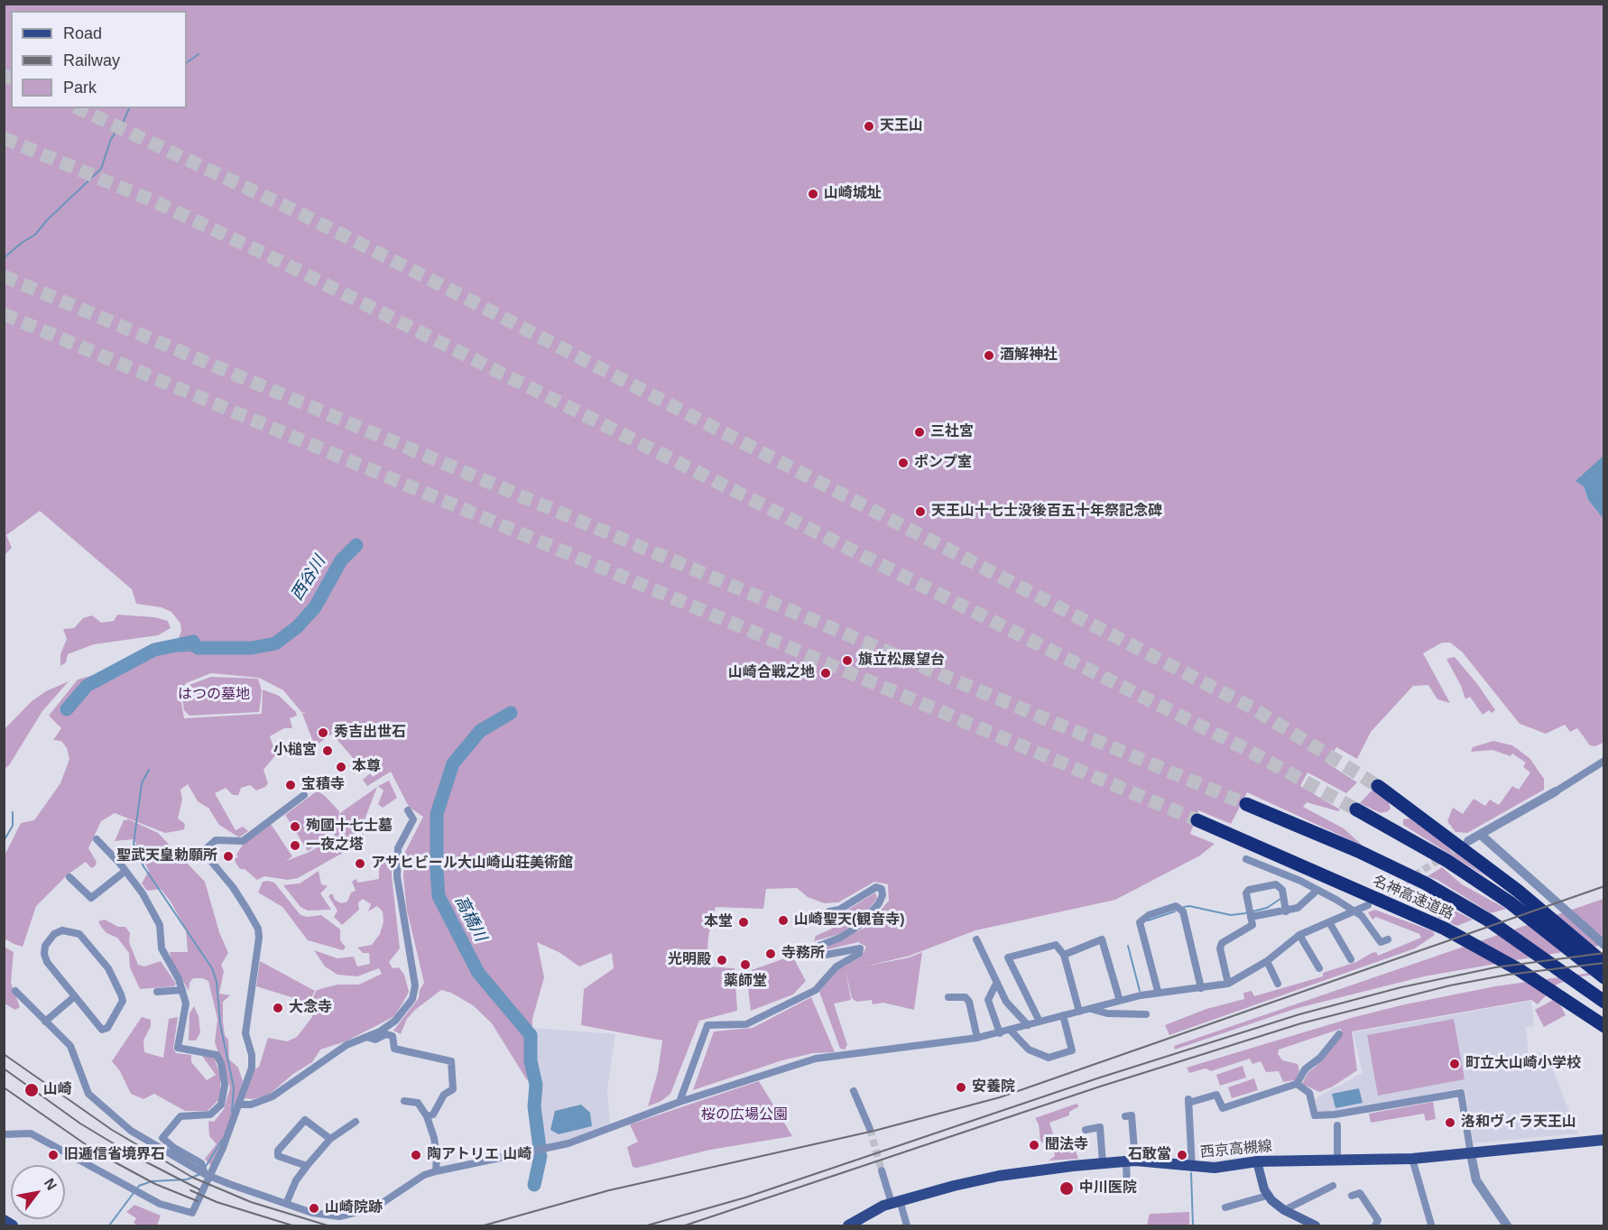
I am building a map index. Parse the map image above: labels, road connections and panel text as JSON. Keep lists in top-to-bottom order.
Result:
{
  "streets": {
    "highway": ["名神高速道路"],
    "main road": ["西京高槻線"]
  },
  "water": ["西谷川", "高橋川"],
  "parks": ["はつの墓地", "桜の広場公園"],
  "places": [
    "天王山",
    "山崎城址",
    "酒解神社",
    "三社宮",
    "ポンプ室",
    "天王山十七士没後百五十年祭記念碑",
    "旗立松展望台",
    "山崎合戦之地",
    "秀吉出世石",
    "小槌宮",
    "本尊",
    "宝積寺",
    "殉國十七士墓",
    "一夜之塔",
    "聖武天皇勅願所",
    "アサヒビール大山崎山荘美術館",
    "山崎聖天(観音寺)",
    "本堂",
    "寺務所",
    "光明殿",
    "薬師堂",
    "大念寺",
    "町立大山崎小学校",
    "安養院",
    "山崎",
    "洛和ヴィラ天王山",
    "聞法寺",
    "旧逓信省境界石",
    "陶アトリエ 山崎",
    "石敢當",
    "中川医院",
    "山崎院跡"
  ],
  "legend": ["Road", "Railway", "Park"],
  "north": "top right"
}
